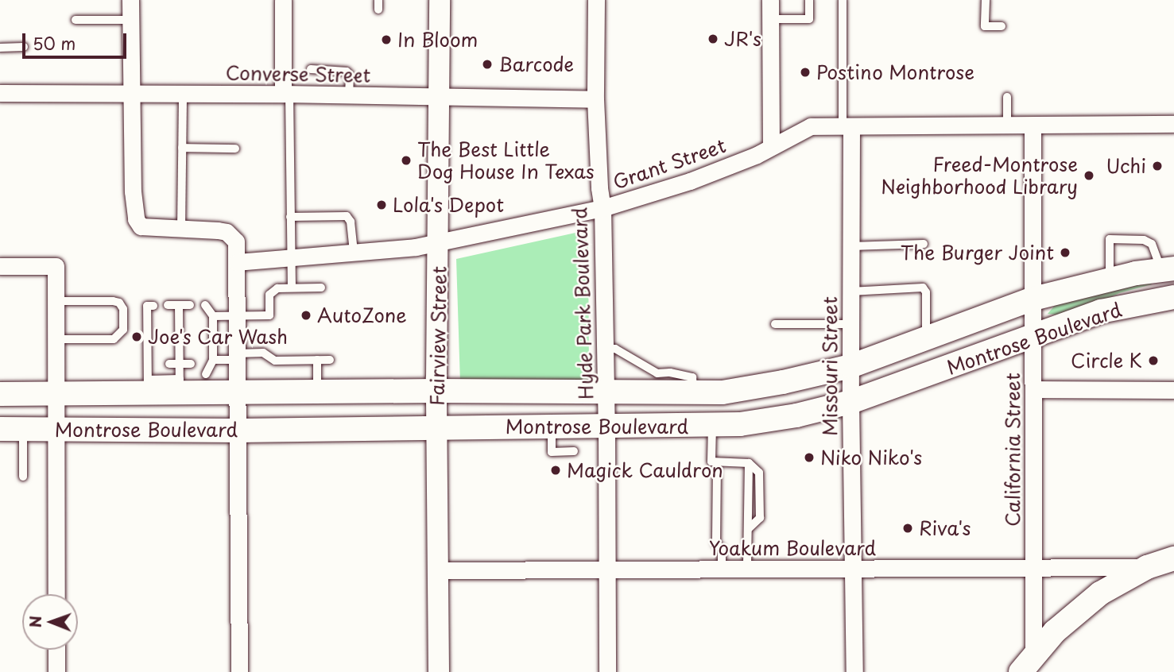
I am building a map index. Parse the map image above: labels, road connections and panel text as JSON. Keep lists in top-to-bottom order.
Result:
{
  "streets": {
    "main road": ["Montrose Boulevard"],
    "street": [
      "Converse Street",
      "Grant Street",
      "Hyde Park Boulevard",
      "Fairview Street",
      "Missouri Street",
      "California Street",
      "Yoakum Boulevard"
    ]
  },
  "crossings": [
    ["Converse Street", "Hyde Park Boulevard"],
    ["Converse Street", "Fairview Street"],
    ["Grant Street", "Hyde Park Boulevard"],
    ["Grant Street", "Fairview Street"],
    ["Grant Street", "Missouri Street"],
    ["Grant Street", "California Street"],
    ["Hyde Park Boulevard", "Montrose Boulevard"],
    ["Hyde Park Boulevard", "Yoakum Boulevard"],
    ["Fairview Street", "Montrose Boulevard"],
    ["Fairview Street", "Yoakum Boulevard"],
    ["Montrose Boulevard", "Missouri Street"],
    ["Montrose Boulevard", "California Street"],
    ["Missouri Street", "Yoakum Boulevard"],
    ["California Street", "Yoakum Boulevard"]
  ],
  "places": [
    "JR's",
    "In Bloom",
    "Barcode",
    "Postino Montrose",
    "The Best Little Dog House In Texas",
    "Uchi",
    "Freed-Montrose Neighborhood Library",
    "Lola's Depot",
    "The Burger Joint",
    "AutoZone",
    "Joe's Car Wash",
    "Circle K",
    "Niko Niko's",
    "Magick Cauldron",
    "Riva's"
  ],
  "scale_bar": "50 m",
  "north": "left"
}
